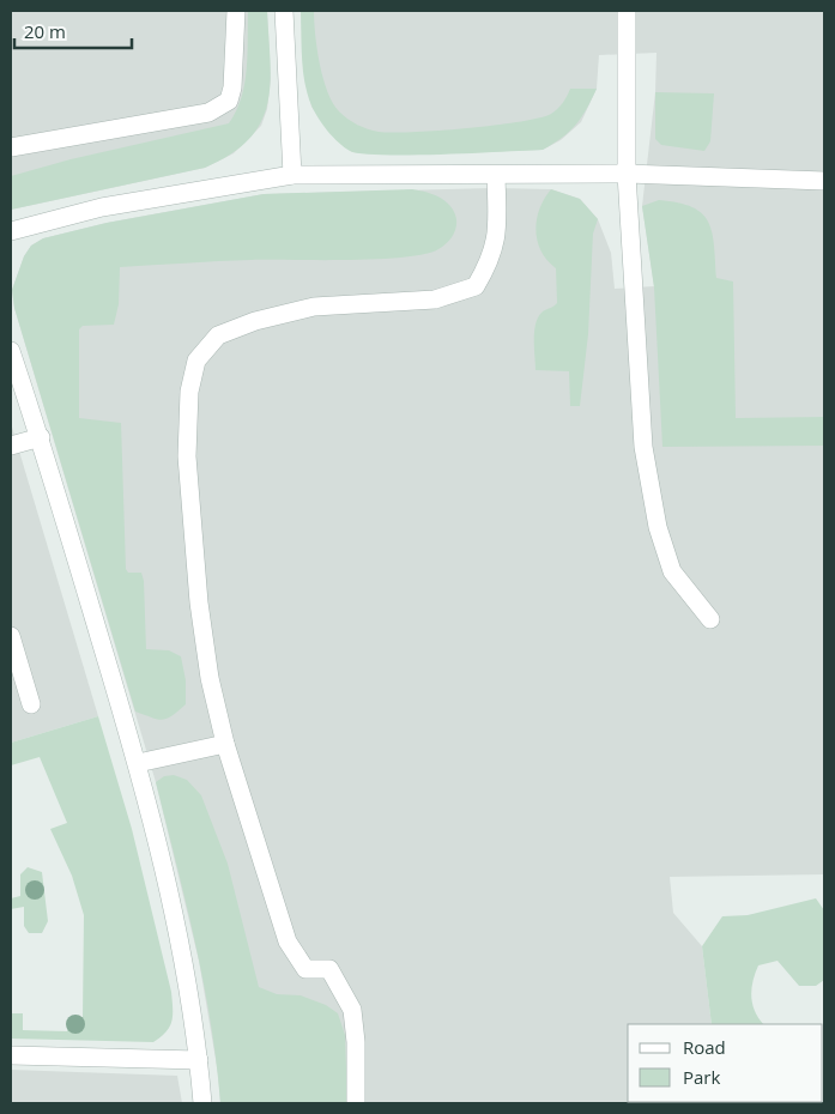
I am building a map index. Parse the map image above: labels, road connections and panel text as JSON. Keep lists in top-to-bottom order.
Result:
{
  "legend": ["Road", "Park"],
  "scale_bar": "20 m"
}
